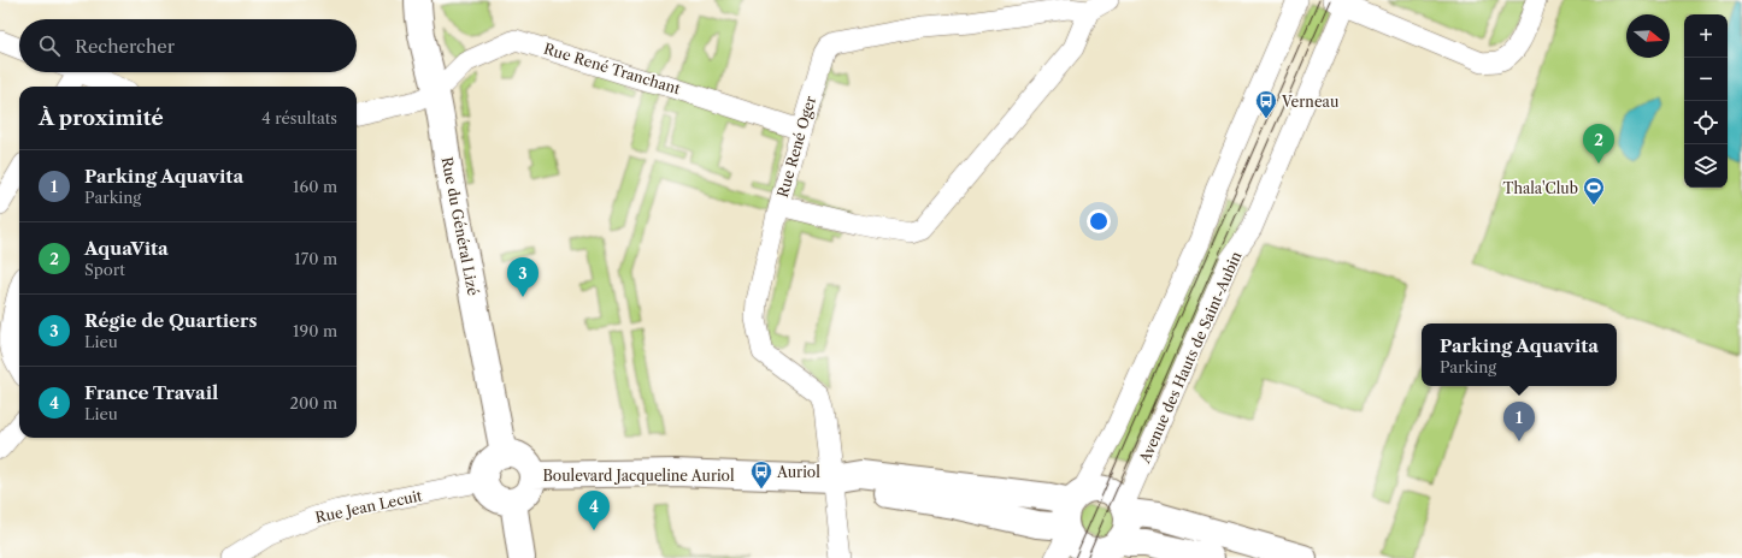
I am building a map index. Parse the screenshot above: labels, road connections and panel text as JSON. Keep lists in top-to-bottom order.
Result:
{
  "streets": {
    "main road": ["Rue du Général Lizé", "Boulevard Jacqueline Auriol"],
    "street": [
      "Rue René Tranchant",
      "Rue René Oger",
      "Avenue des Hauts de Saint-Aubin",
      "Rue Jean Lecuit"
    ]
  },
  "crossings": [
    ["Rue René Tranchant", "Rue René Oger"],
    ["Rue René Tranchant", "Rue du Général Lizé"],
    ["Rue du Général Lizé", "Boulevard Jacqueline Auriol"],
    ["Rue du Général Lizé", "Rue Jean Lecuit"],
    ["Avenue des Hauts de Saint-Aubin", "Boulevard Jacqueline Auriol"],
    ["Boulevard Jacqueline Auriol", "Rue Jean Lecuit"]
  ],
  "places": {
    "bus stop": ["Verneau", "Auriol"],
    "sports": ["Thala'Club"]
  },
  "north": "right",
  "page": {
    "map_buttons": ["+", "−"],
    "search": "Rechercher",
    "heading": ["À proximité", "4 résultats"],
    "pins": [
      "2",
      "3",
      "1",
      "4"
    ],
    "list": [
      {
        "mark": "1",
        "name": "Parking Aquavita",
        "note": "Parking",
        "value": "160 m"
      },
      {
        "mark": "2",
        "name": "AquaVita",
        "note": "Sport",
        "value": "170 m"
      },
      {
        "mark": "3",
        "name": "Régie de Quartiers",
        "note": "Lieu",
        "value": "190 m"
      },
      {
        "mark": "4",
        "name": "France Travail",
        "note": "Lieu",
        "value": "200 m"
      }
    ],
    "popup": ["Parking Aquavita", "Parking"]
  }
}
